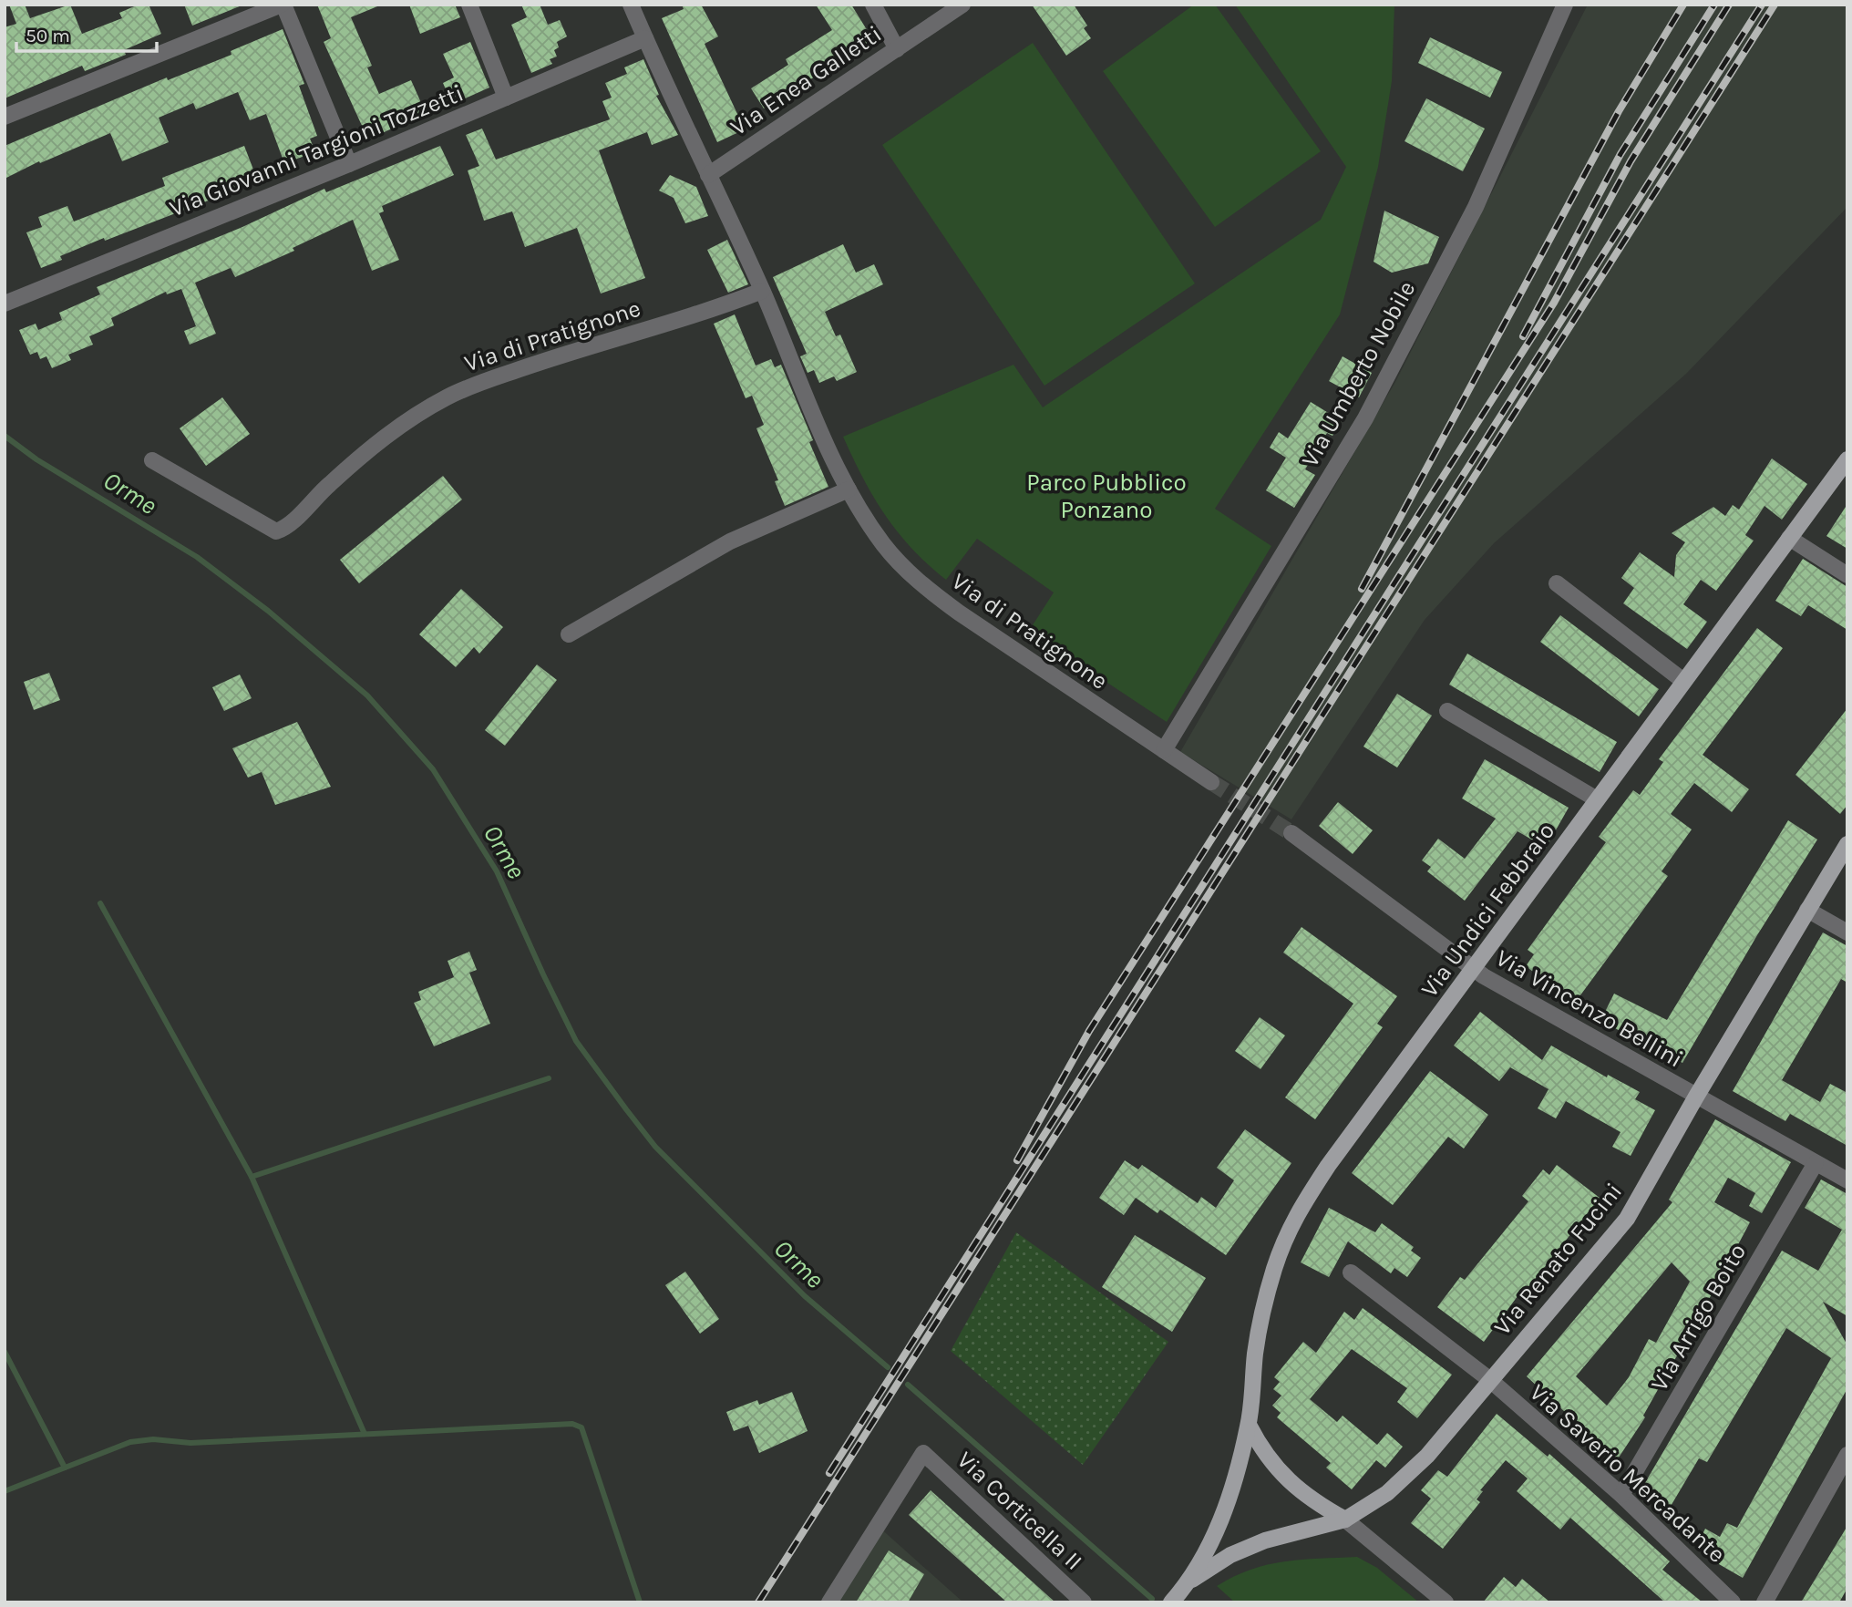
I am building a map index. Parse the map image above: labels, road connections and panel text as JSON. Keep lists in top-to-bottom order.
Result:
{
  "streets": {
    "main road": ["Via Undici Febbraio", "Via Renato Fucini"],
    "street": [
      "Via Enea Galletti",
      "Via Giovanni Targioni Tozzetti",
      "Via di Pratignone",
      "Via Umberto Nobile",
      "Via Vincenzo Bellini",
      "Via Arrigo Boito",
      "Via Saverio Mercadante",
      "Via Corticella II"
    ]
  },
  "crossings": [
    ["Via Enea Galletti", "Via di Pratignone"],
    ["Via Giovanni Targioni Tozzetti", "Via di Pratignone"],
    ["Via di Pratignone", "Via Umberto Nobile"],
    ["Via Undici Febbraio", "Via Vincenzo Bellini"],
    ["Via Undici Febbraio", "Via Renato Fucini"],
    ["Via Vincenzo Bellini", "Via Renato Fucini"],
    ["Via Vincenzo Bellini", "Via Arrigo Boito"],
    ["Via Renato Fucini", "Via Saverio Mercadante"],
    ["Via Arrigo Boito", "Via Saverio Mercadante"]
  ],
  "water": ["Orme"],
  "parks": ["Parco Pubblico Ponzano"],
  "scale_bar": "50 m"
}
